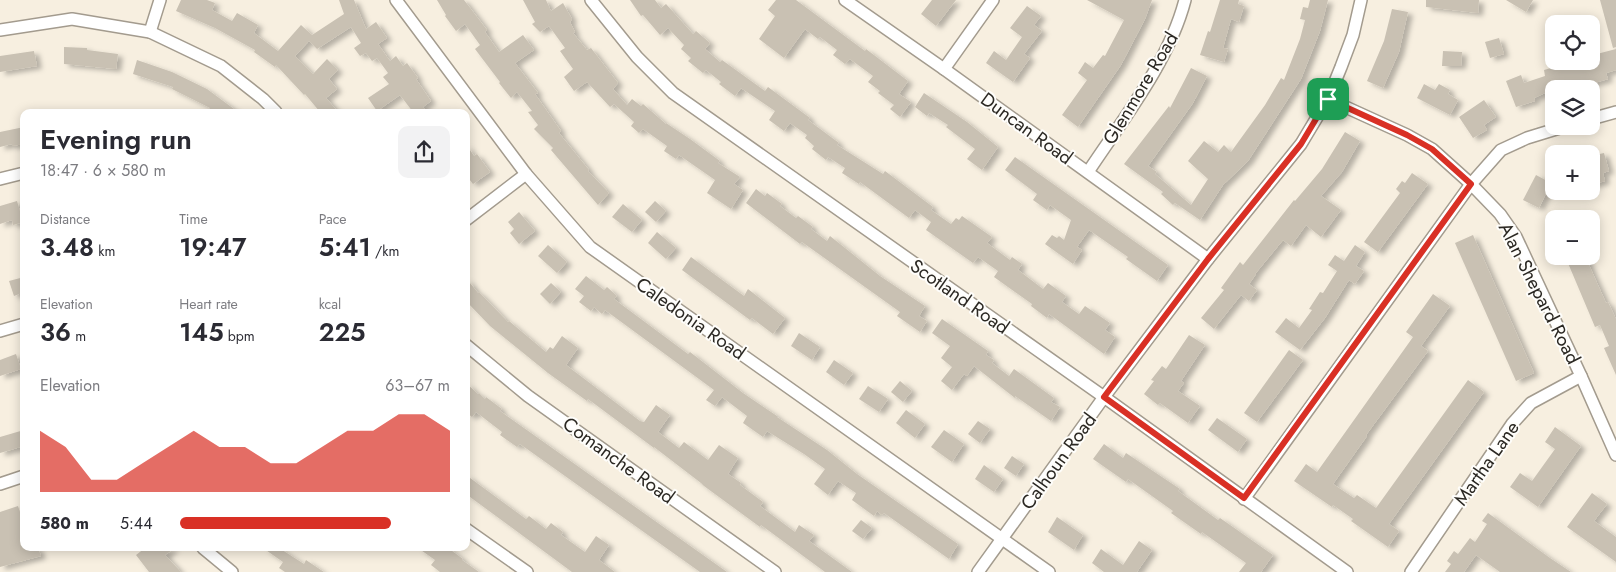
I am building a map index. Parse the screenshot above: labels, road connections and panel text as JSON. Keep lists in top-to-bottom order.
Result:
{
  "streets": {
    "street": [
      "Glenmore Road",
      "Duncan Road",
      "Alan Shepard Road",
      "Scotland Road",
      "Caledonia Road",
      "Comanche Road",
      "Calhoun Road",
      "Martha Lane"
    ]
  },
  "crossings": [
    ["Glenmore Road", "Duncan Road"],
    ["Duncan Road", "Calhoun Road"],
    ["Alan Shepard Road", "Calhoun Road"],
    ["Alan Shepard Road", "Martha Lane"],
    ["Scotland Road", "Calhoun Road"],
    ["Caledonia Road", "Calhoun Road"]
  ],
  "page": {
    "map_buttons": ["+", "−"],
    "heading": ["Evening run", "18:47 · 6 × 580 m"],
    "stats": [
      ["Distance", "3.48 km"],
      ["Time", "19:47"],
      ["Pace", "5:41 /km"],
      ["Elevation", "36 m"],
      ["Heart rate", "145 bpm"],
      ["kcal", "225"]
    ],
    "chart": ["Elevation", "63–67 m"],
    "list": [
      {
        "name": "580 m",
        "note": "5:44"
      }
    ]
  }
}
